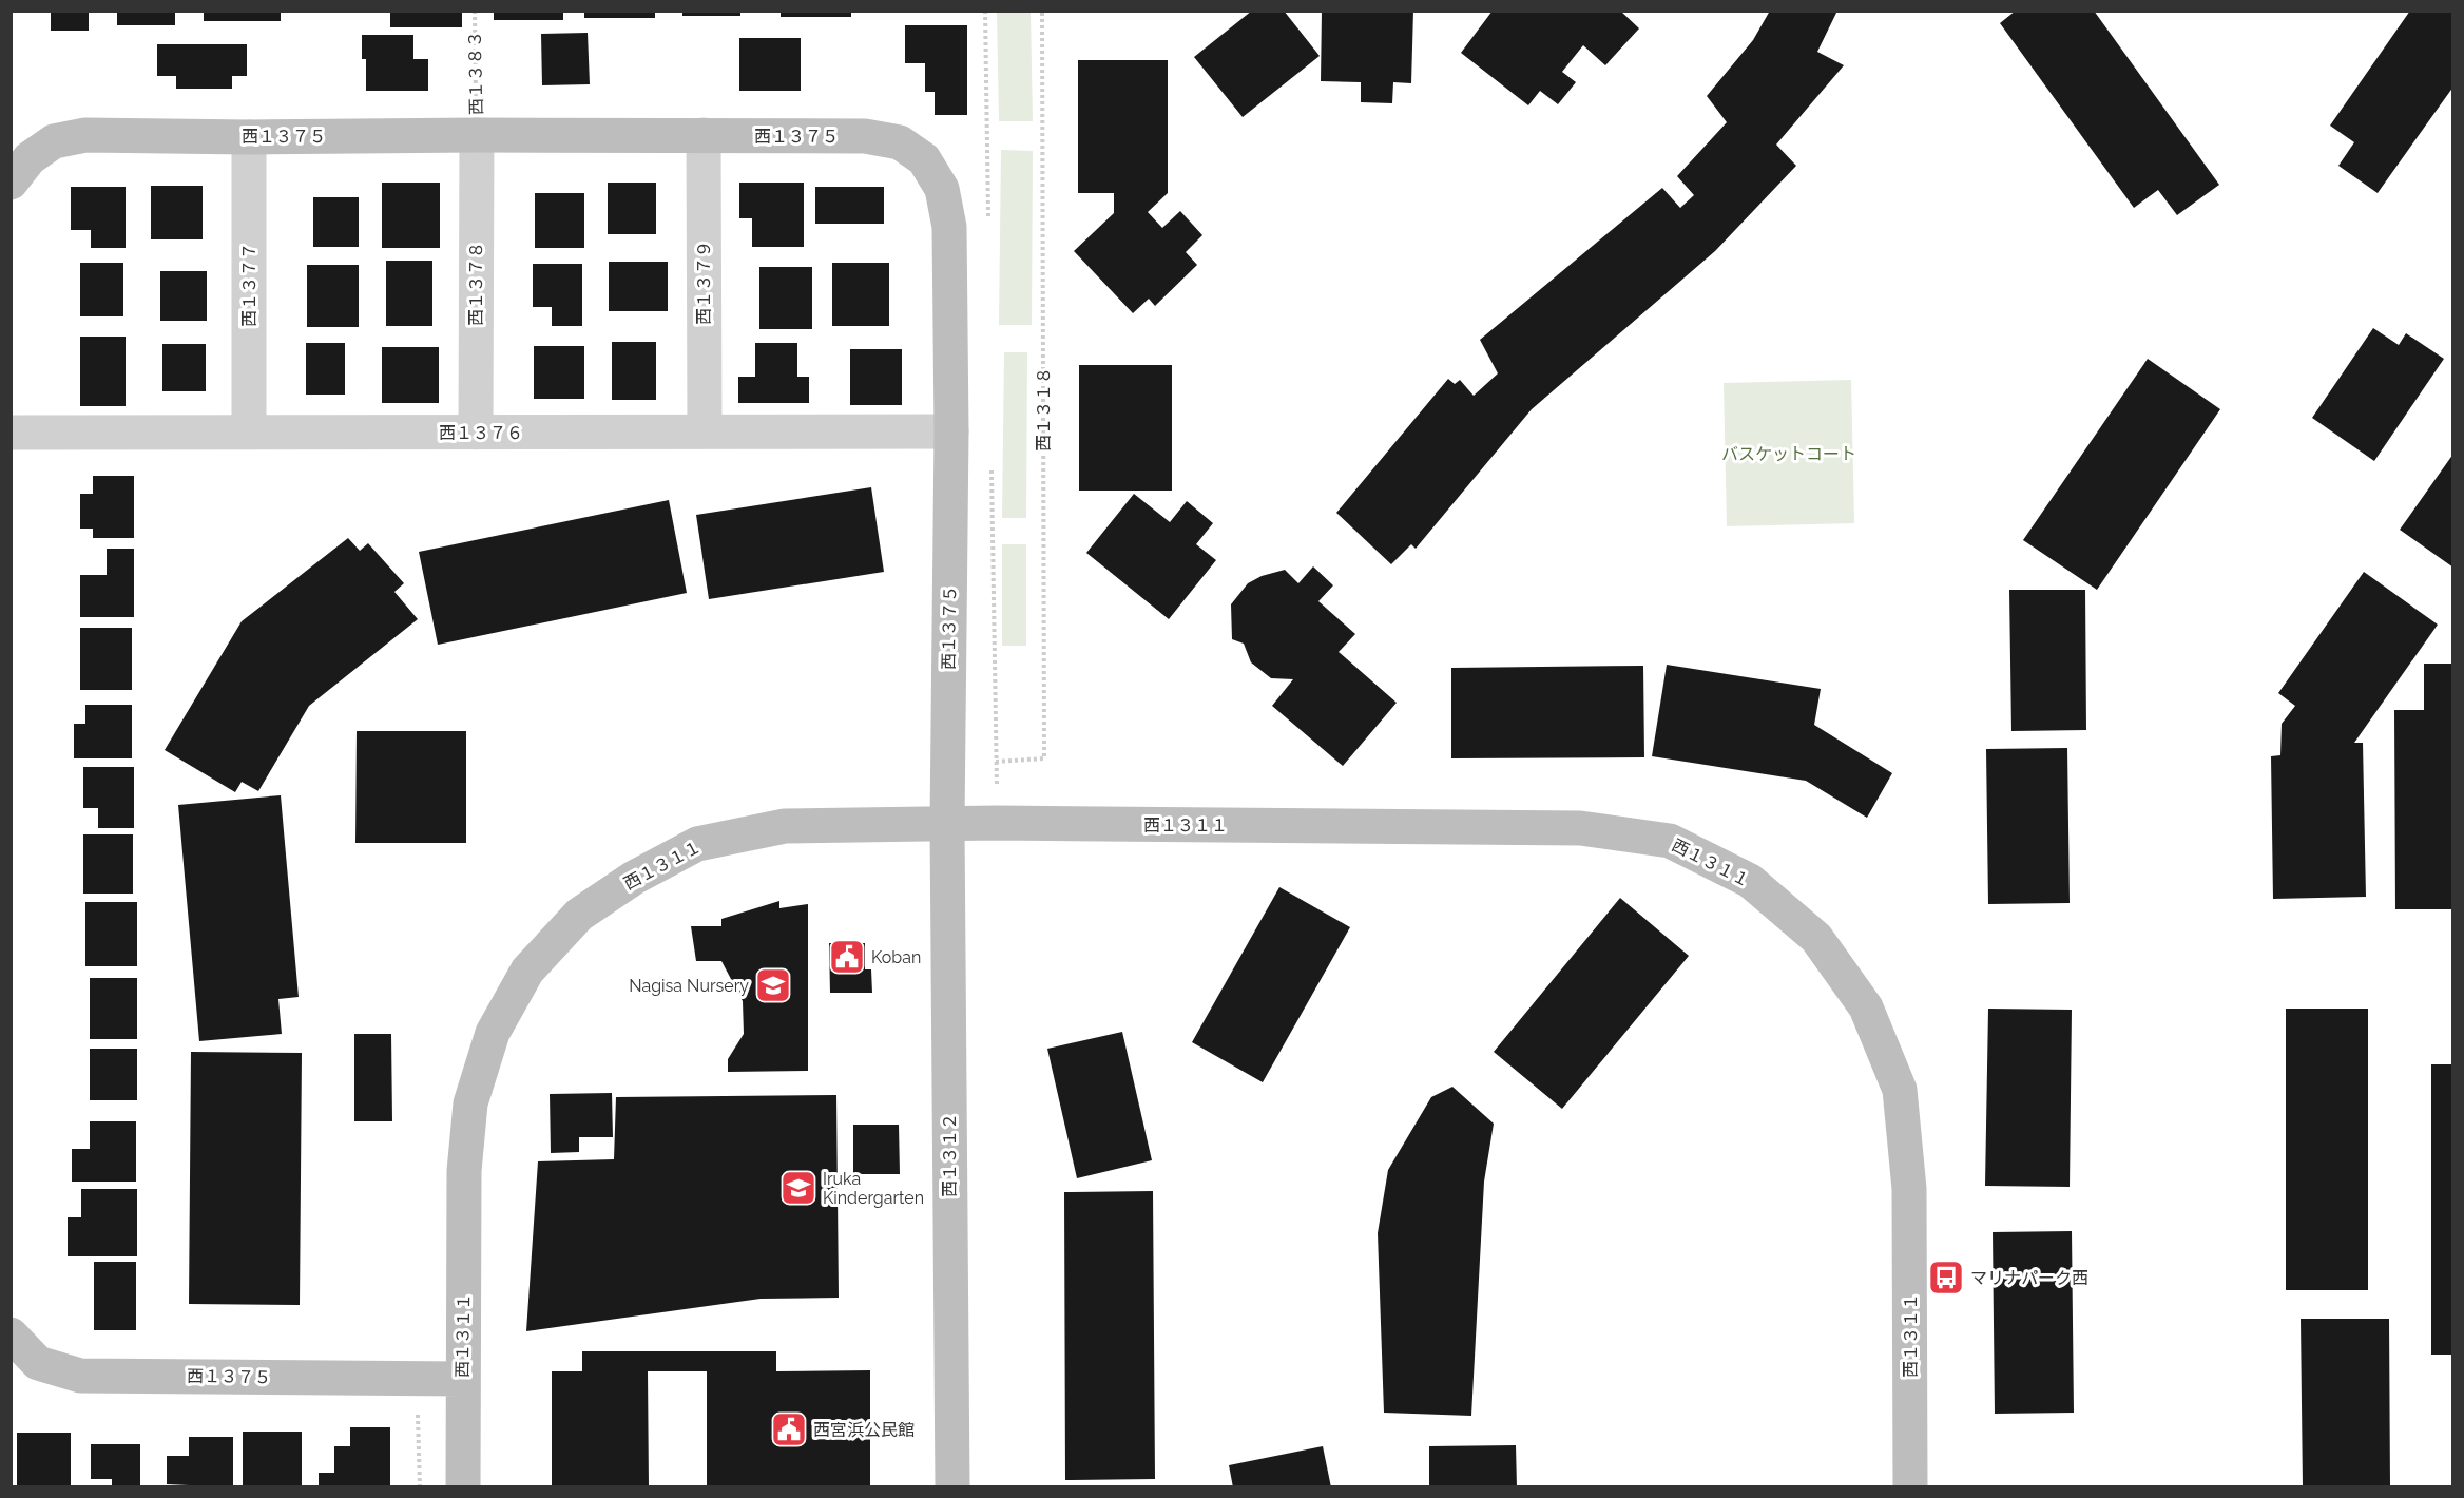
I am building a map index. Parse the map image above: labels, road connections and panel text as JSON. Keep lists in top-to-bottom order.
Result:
{
  "streets": {
    "street": [
      "西１３７５",
      "西１３７９",
      "西１３７８",
      "西１３７７",
      "西１３７６",
      "西１３１１",
      "西１３１２"
    ],
    "path": ["西１３８３", "西１３１８"]
  },
  "crossings": [
    ["西１３８３", "西１３７５"],
    ["西１３８３", "西１３７８"],
    ["西１３７５", "西１３７９"],
    ["西１３７５", "西１３７８"],
    ["西１３７５", "西１３７７"],
    ["西１３７５", "西１３７６"],
    ["西１３７５", "西１３１１"],
    ["西１３７５", "西１３１２"],
    ["西１３７９", "西１３７６"],
    ["西１３７８", "西１３７６"],
    ["西１３７７", "西１３７６"],
    ["西１３１１", "西１３１２"]
  ],
  "parks": ["バスケットコート"],
  "places": {
    "public building": ["Koban", "西宮浜公民館"],
    "school or university": ["Nagisa Nursery", "Iruka Kindergarten"],
    "bus stop": ["マリナパーク西"]
  }
}
